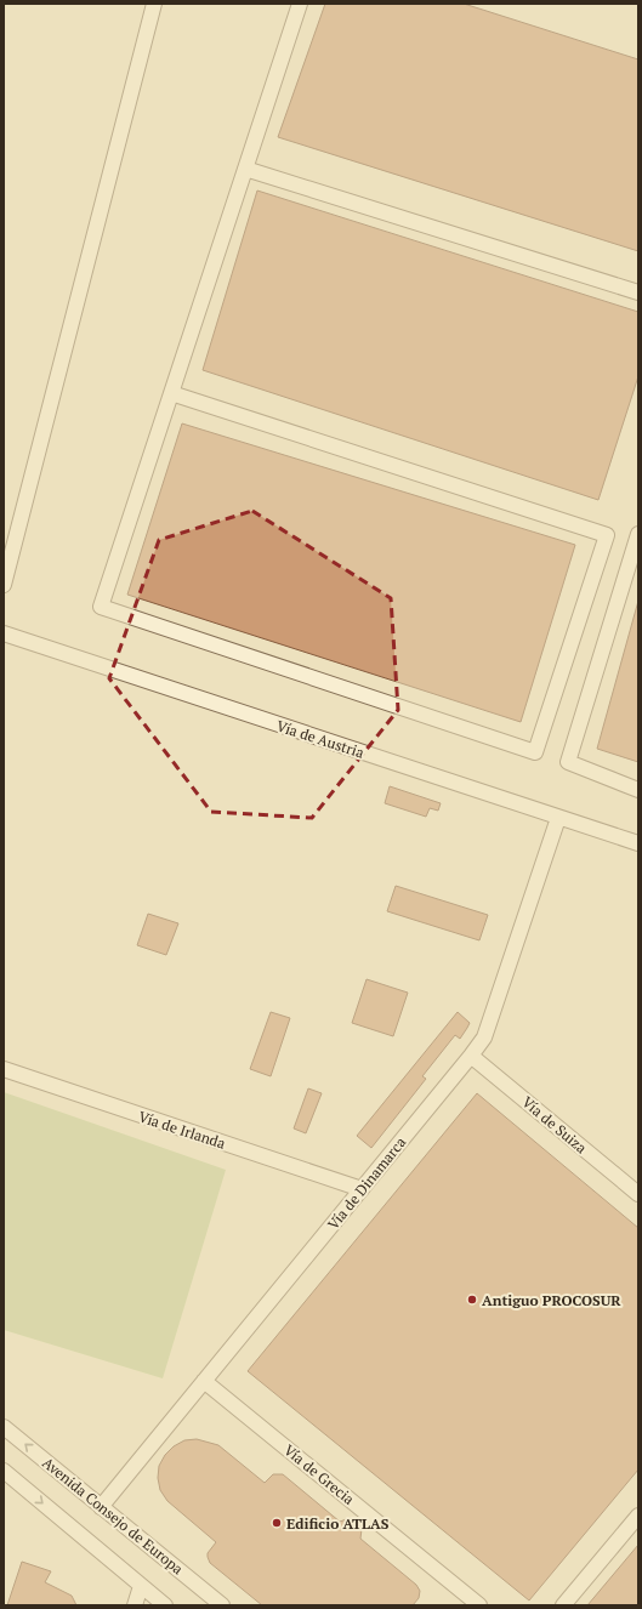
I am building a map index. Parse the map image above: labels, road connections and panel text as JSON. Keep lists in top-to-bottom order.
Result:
{
  "streets": {
    "lane": [
      "Vía de Austria",
      "Vía de Suiza",
      "Vía de Irlanda",
      "Vía de Dinamarca",
      "Vía de Grecia",
      "Avenida Consejo de Europa"
    ]
  },
  "crossings": [
    ["Vía de Austria", "Vía de Dinamarca"],
    ["Vía de Suiza", "Vía de Dinamarca"],
    ["Vía de Irlanda", "Vía de Dinamarca"],
    ["Vía de Dinamarca", "Vía de Grecia"],
    ["Vía de Dinamarca", "Avenida Consejo de Europa"]
  ],
  "places": ["Antiguo PROCOSUR", "Edificio ATLAS"]
}
